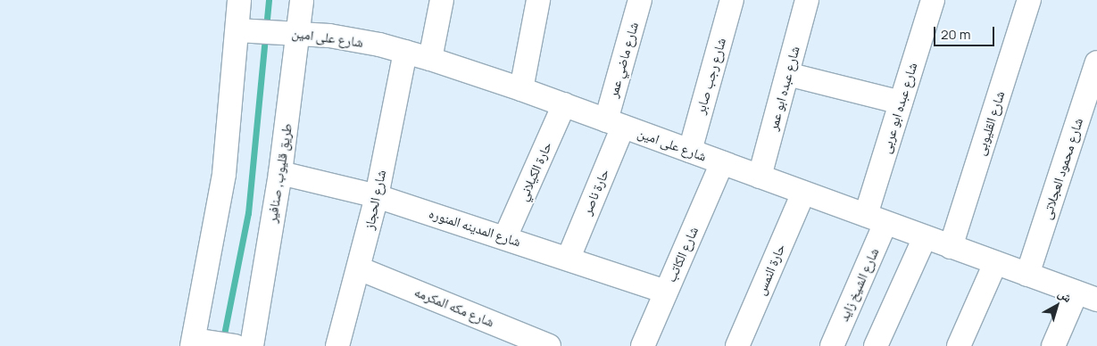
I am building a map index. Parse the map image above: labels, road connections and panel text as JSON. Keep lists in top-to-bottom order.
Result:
{
  "streets": {
    "street": [
      "شارع على امين",
      "شارع ماضي عمر",
      "شارع رجب صابر",
      "شارع عبده ابو عمر",
      "شارع عبده ابو عربى",
      "شارع القليوبى",
      "شارع محمود العجلاتى",
      "حارة الكيلاني",
      "طريق قليوب, صنافير",
      "حارة ناصر",
      "شارع الحجاز",
      "شارع المدينه المنوره",
      "شارع الكاتب",
      "حارة النمس",
      "شارع الشيخ زايد",
      "شارع مكه المكرمه"
    ]
  },
  "crossings": [
    ["شارع على امين", "شارع ماضي عمر"],
    ["شارع على امين", "شارع رجب صابر"],
    ["شارع على امين", "شارع عبده ابو عمر"],
    ["شارع على امين", "شارع عبده ابو عربى"],
    ["شارع على امين", "شارع القليوبى"],
    ["شارع على امين", "شارع محمود العجلاتى"],
    ["شارع على امين", "حارة الكيلاني"],
    ["شارع على امين", "طريق قليوب, صنافير"],
    ["شارع على امين", "حارة ناصر"],
    ["شارع على امين", "شارع الحجاز"],
    ["شارع على امين", "شارع الكاتب"],
    ["شارع على امين", "حارة النمس"],
    ["شارع على امين", "شارع الشيخ زايد"],
    ["شارع ماضي عمر", "حارة ناصر"],
    ["شارع عبده ابو عربى", "شارع الشيخ زايد"],
    ["حارة الكيلاني", "شارع المدينه المنوره"],
    ["طريق قليوب, صنافير", "شارع المدينه المنوره"],
    ["حارة ناصر", "شارع المدينه المنوره"],
    ["شارع الحجاز", "شارع المدينه المنوره"],
    ["شارع الحجاز", "شارع مكه المكرمه"],
    ["شارع المدينه المنوره", "شارع الكاتب"]
  ],
  "scale_bar": "20 m",
  "north": "top right"
}
